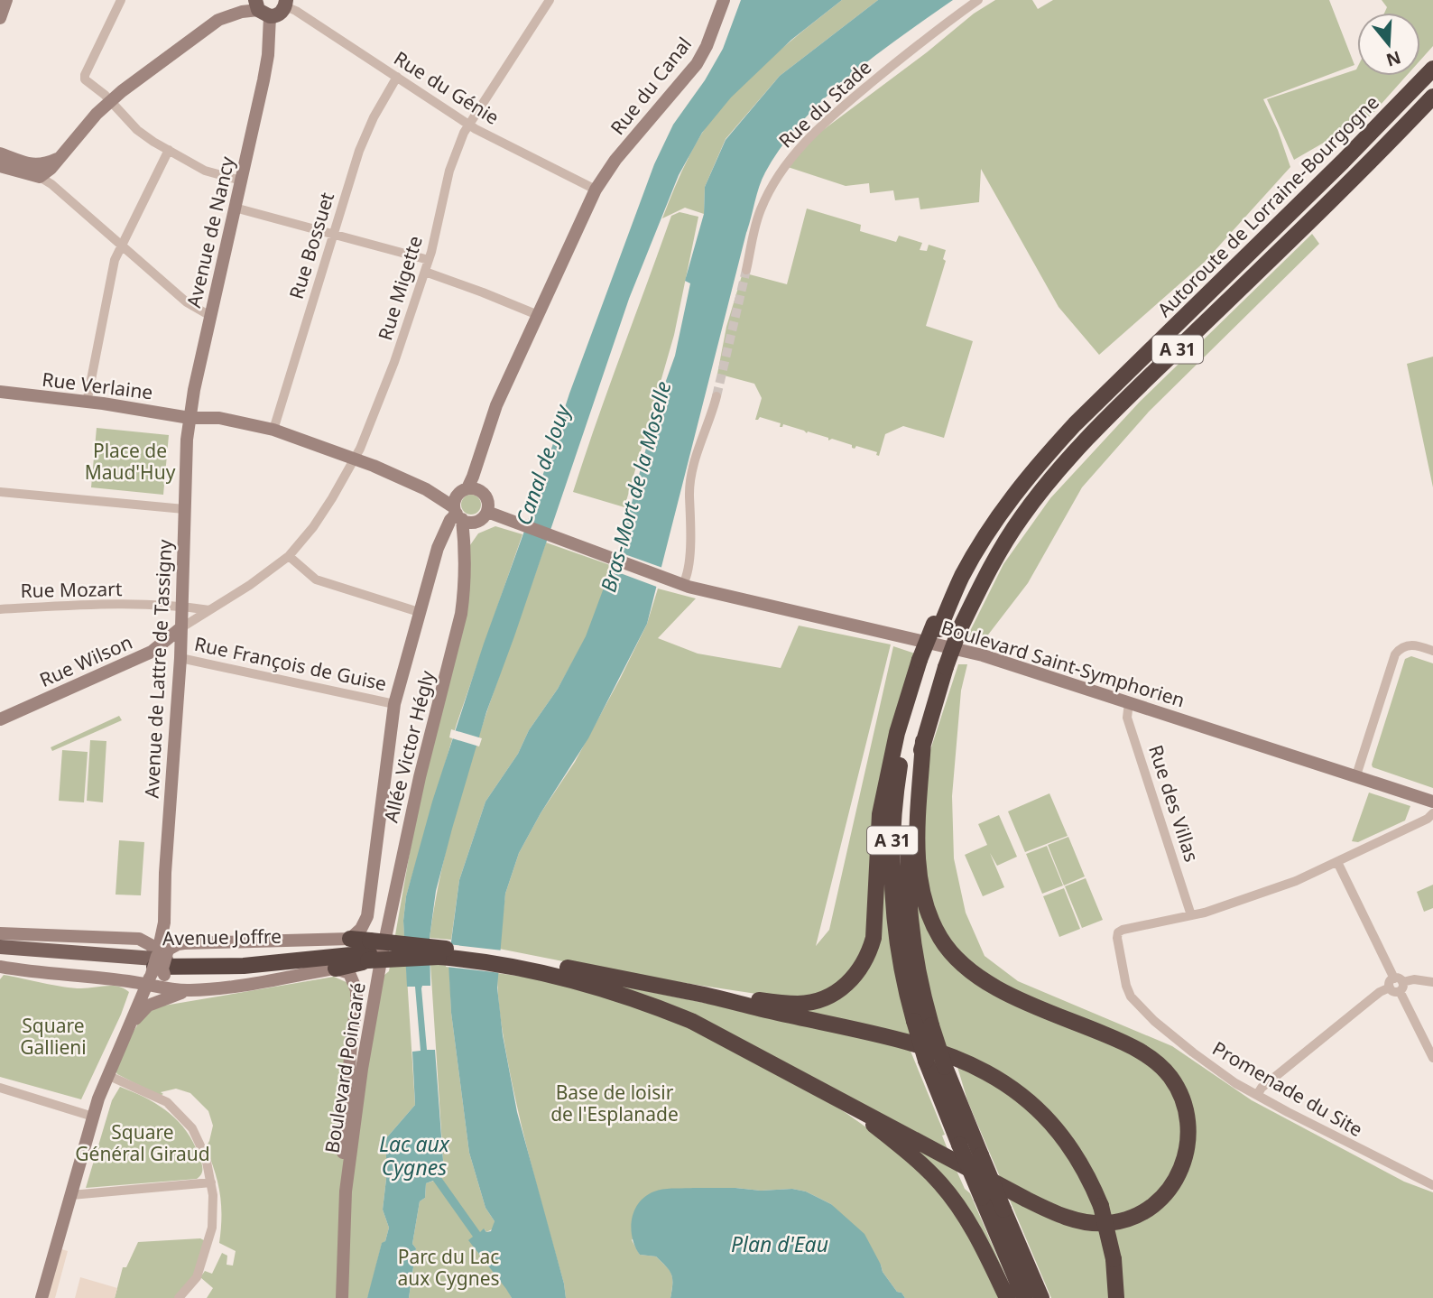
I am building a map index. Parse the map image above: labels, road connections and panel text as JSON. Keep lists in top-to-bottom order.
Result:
{
  "streets": {
    "highway": ["Autoroute de Lorraine-Bourgogne", "A 31", "Avenue Joffre"],
    "street": [
      "Rue du Canal",
      "Rue du Génie",
      "Rue du Stade",
      "Avenue de Nancy",
      "Rue Bossuet",
      "Rue Migette",
      "Rue Verlaine",
      "Rue Mozart",
      "Rue Wilson",
      "Rue François de Guise",
      "Boulevard Saint-Symphorien",
      "Avenue de Lattre de Tassigny",
      "Allée Victor Hégly",
      "Rue des Villas",
      "Boulevard Poincaré",
      "Promenade du Site"
    ]
  },
  "crossings": [
    ["Rue du Canal", "Rue du Génie"],
    ["Rue du Canal", "Rue Verlaine"],
    ["Rue du Canal", "Rue François de Guise"],
    ["Rue du Canal", "Boulevard Saint-Symphorien"],
    ["Rue du Canal", "Allée Victor Hégly"],
    ["Rue du Canal", "Avenue Joffre"],
    ["Rue du Génie", "Avenue de Nancy"],
    ["Rue du Génie", "Rue Bossuet"],
    ["Rue du Génie", "Rue Migette"],
    ["Autoroute de Lorraine-Bourgogne", "A 31"],
    ["Avenue de Nancy", "Rue Verlaine"],
    ["Avenue de Nancy", "Avenue de Lattre de Tassigny"],
    ["Rue Bossuet", "Rue Verlaine"],
    ["Rue Migette", "Rue Verlaine"],
    ["Rue Migette", "Rue Mozart"],
    ["Rue Migette", "Rue Wilson"],
    ["Rue Migette", "Avenue de Lattre de Tassigny"],
    ["Rue Verlaine", "Boulevard Saint-Symphorien"],
    ["Rue Verlaine", "Avenue de Lattre de Tassigny"],
    ["Rue Verlaine", "Allée Victor Hégly"],
    ["Rue Mozart", "Avenue de Lattre de Tassigny"],
    ["Rue Wilson", "Avenue de Lattre de Tassigny"],
    ["Rue François de Guise", "Avenue de Lattre de Tassigny"],
    ["Boulevard Saint-Symphorien", "Allée Victor Hégly"],
    ["Boulevard Saint-Symphorien", "Rue des Villas"],
    ["Avenue de Lattre de Tassigny", "Avenue Joffre"],
    ["Allée Victor Hégly", "Avenue Joffre"],
    ["Allée Victor Hégly", "Boulevard Poincaré"],
    ["Rue des Villas", "Promenade du Site"],
    ["Avenue Joffre", "Boulevard Poincaré"]
  ],
  "water": [
    "Canal de Jouy",
    "Bras-Mort de la Moselle",
    "Lac aux Cygnes",
    "Plan d'Eau"
  ],
  "parks": [
    "Place de Maud'Huy",
    "Square Gallieni",
    "Base de loisir de l'Esplanade",
    "Square Général Giraud",
    "Parc du Lac aux Cygnes"
  ],
  "north": "bottom"
}
